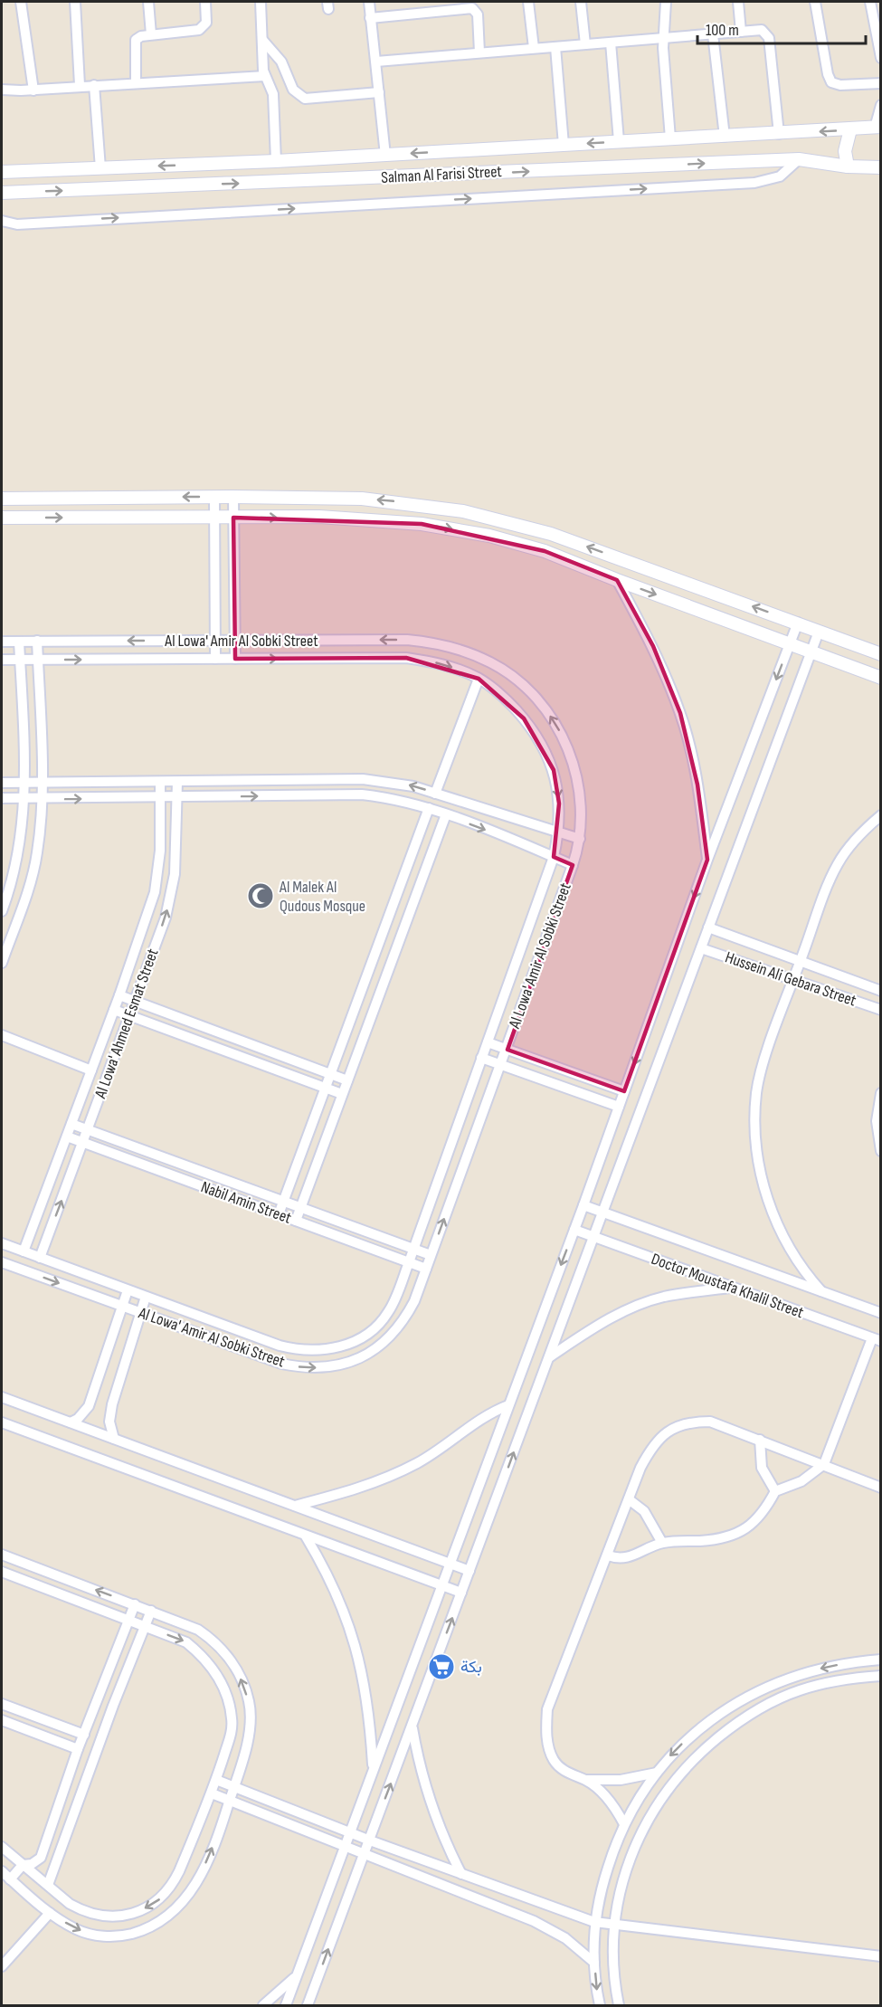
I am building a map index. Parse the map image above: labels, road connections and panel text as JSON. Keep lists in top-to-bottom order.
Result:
{
  "streets": {
    "street": [
      "Salman Al Farisi Street",
      "Al Lowa' Amir Al Sobki Street",
      "Hussein Ali Gebara Street",
      "Al Lowa' Ahmed Esmat Street",
      "Nabil Amin Street",
      "Doctor Moustafa Khalil Street"
    ]
  },
  "crossings": [
    ["Al Lowa' Amir Al Sobki Street", "Al Lowa' Ahmed Esmat Street"],
    ["Al Lowa' Amir Al Sobki Street", "Nabil Amin Street"],
    ["Al Lowa' Ahmed Esmat Street", "Nabil Amin Street"]
  ],
  "places": {
    "mosque": ["Al Malek Al Qudous Mosque"],
    "supermarket": ["بكة"]
  },
  "scale_bar": "100 m"
}
